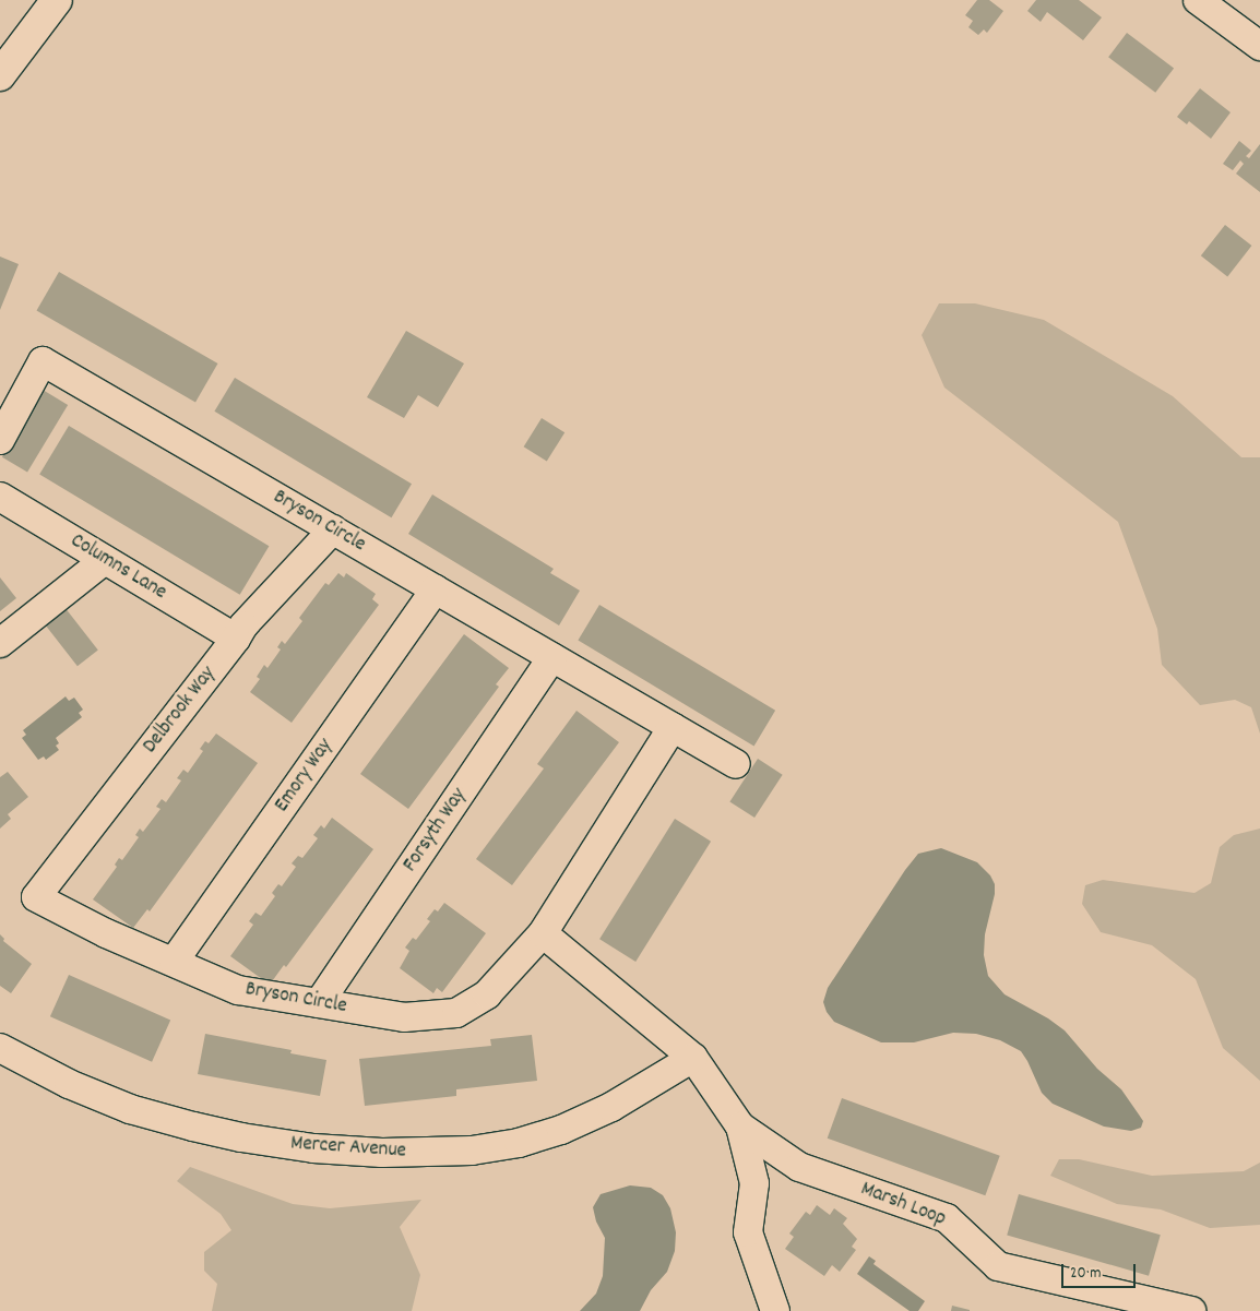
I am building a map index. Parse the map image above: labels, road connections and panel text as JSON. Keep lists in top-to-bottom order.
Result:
{
  "streets": {
    "street": [
      "Bryson Circle",
      "Columns Lane",
      "Delbrook Way",
      "Emory Way",
      "Forsyth Way",
      "Mercer Avenue",
      "Marsh Loop"
    ]
  },
  "crossings": [
    ["Bryson Circle", "Delbrook Way"],
    ["Bryson Circle", "Emory Way"],
    ["Bryson Circle", "Forsyth Way"],
    ["Columns Lane", "Delbrook Way"],
    ["Mercer Avenue", "Marsh Loop"]
  ],
  "scale_bar": "20 m"
}
